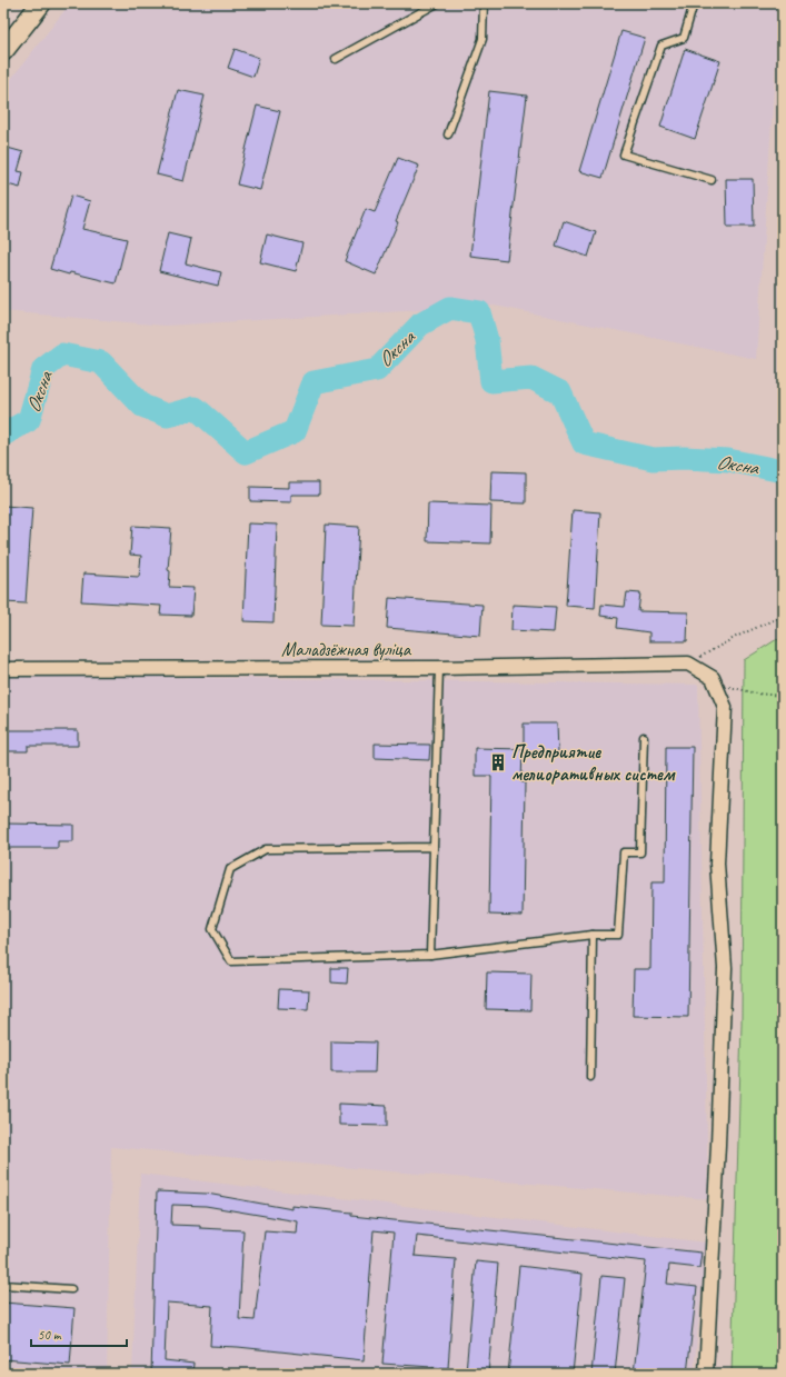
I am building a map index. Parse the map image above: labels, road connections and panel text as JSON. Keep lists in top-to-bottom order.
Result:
{
  "streets": {
    "street": ["Маладзёжная вуліца"]
  },
  "water": ["Оксна"],
  "places": {
    "building": ["Предприятие мелиоративных систем"]
  },
  "scale_bar": "50 m"
}
